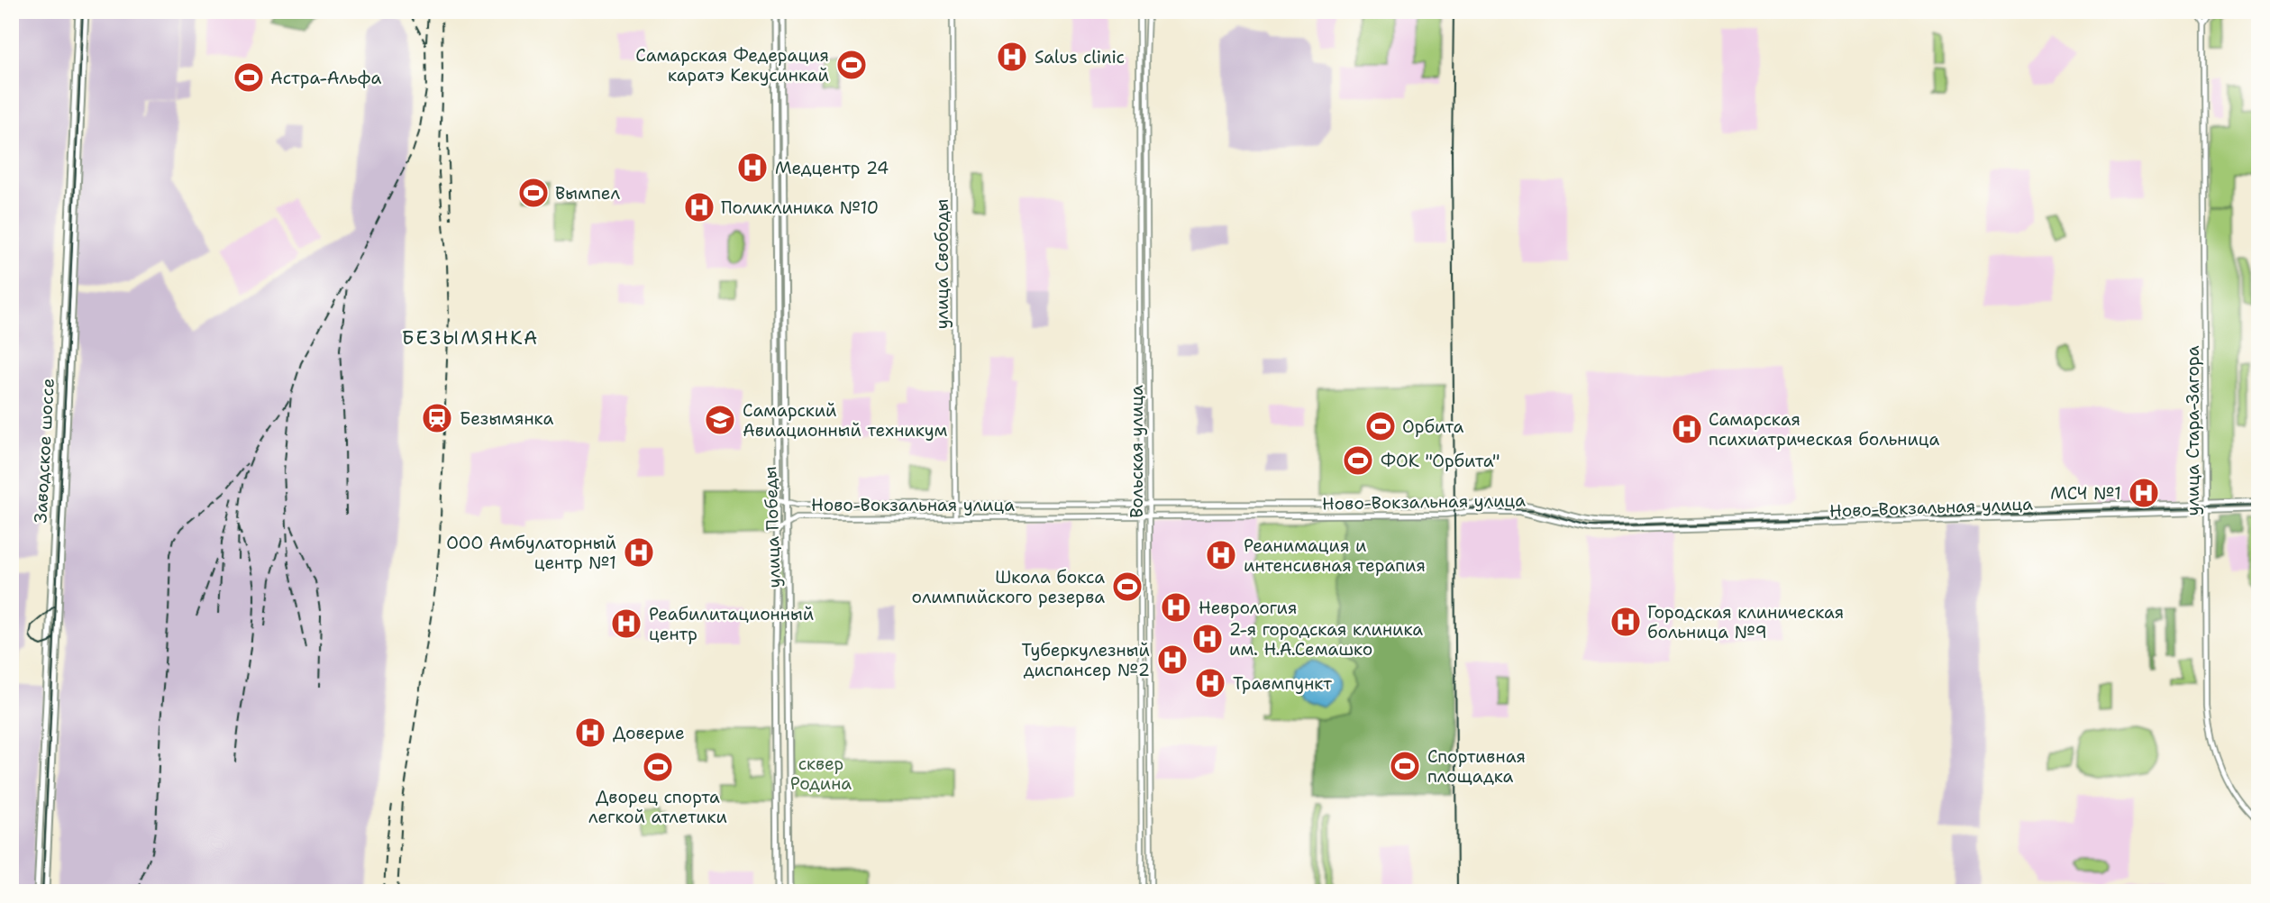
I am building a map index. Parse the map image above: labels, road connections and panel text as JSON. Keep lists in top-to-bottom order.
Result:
{
  "streets": {
    "main road": [
      "улица Свободы",
      "улица Стара-Загора",
      "Заводское шоссе",
      "Вольская улица",
      "Ново-Вокзальная улица",
      "улица Победы"
    ]
  },
  "crossings": [
    ["улица Свободы", "Ново-Вокзальная улица"],
    ["улица Стара-Загора", "Ново-Вокзальная улица"],
    ["Вольская улица", "Ново-Вокзальная улица"],
    ["Ново-Вокзальная улица", "улица Победы"]
  ],
  "districts": ["БЕЗЫМЯНКА"],
  "parks": ["сквер Родина"],
  "places": {
    "hospital": [
      "Salus clinic",
      "Медцентр 24",
      "Поликлиника №10",
      "Самарская психиатрическая больница",
      "МСЧ №1",
      "ООО Амбулаторный центр №1",
      "Реанимация и интенсивная терапия",
      "Неврология",
      "Городская клиническая больница №9",
      "Реабилитационный центр",
      "2-я городская клиника им. Н.А.Семашко",
      "Туберкулезный диспансер №2",
      "Травмпункт",
      "Доверие"
    ],
    "sports": [
      "Самарская Федерация каратэ Кекусинкай",
      "Астра-Альфа",
      "Вымпел",
      "Орбита",
      "ФОК \"Орбита\"",
      "Школа бокса олимпийского резерва",
      "Спортивная площадка",
      "Дворец спорта легкой атлетики"
    ],
    "station": ["Безымянка"],
    "school or university": ["Самарский Авиационный техникум"]
  }
}
